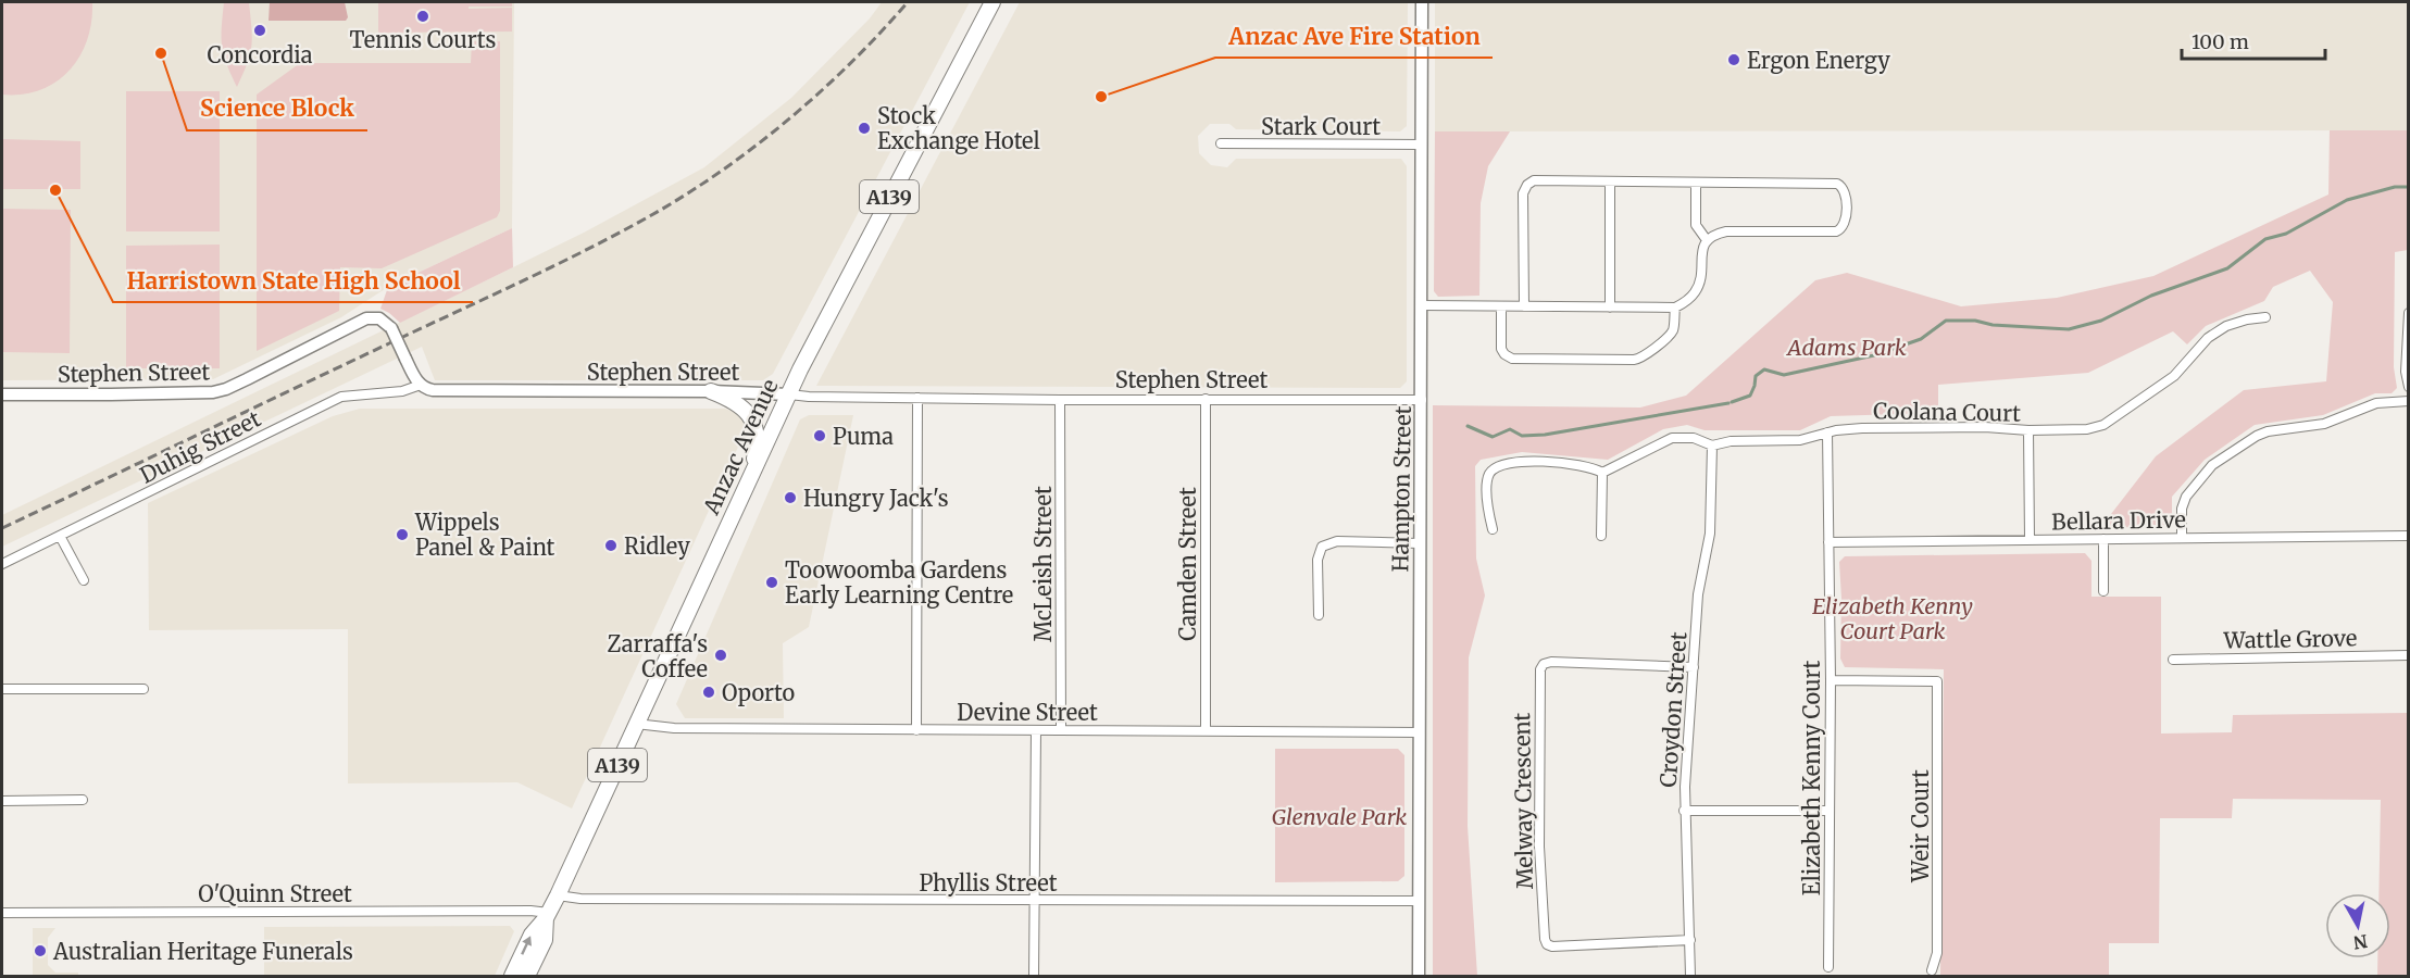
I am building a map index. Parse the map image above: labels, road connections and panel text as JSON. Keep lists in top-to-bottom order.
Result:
{
  "streets": {
    "highway": ["A139", "Anzac Avenue"],
    "street": [
      "Stark Court",
      "Stephen Street",
      "Coolana Court",
      "Duhig Street",
      "Hampton Street",
      "Bellara Drive",
      "McLeish Street",
      "Camden Street",
      "Wattle Grove",
      "Croydon Street",
      "Devine Street",
      "Elizabeth Kenny Court",
      "Melway Crescent",
      "Weir Court",
      "Phyllis Street",
      "O'Quinn Street"
    ]
  },
  "crossings": [
    ["Stark Court", "Hampton Street"],
    ["Stephen Street", "Duhig Street"],
    ["Stephen Street", "Anzac Avenue"],
    ["Stephen Street", "Hampton Street"],
    ["Stephen Street", "McLeish Street"],
    ["Stephen Street", "Camden Street"],
    ["Coolana Court", "Croydon Street"],
    ["Coolana Court", "Elizabeth Kenny Court"],
    ["Anzac Avenue", "Devine Street"],
    ["Anzac Avenue", "Phyllis Street"],
    ["Anzac Avenue", "O'Quinn Street"],
    ["Hampton Street", "Devine Street"],
    ["Hampton Street", "Phyllis Street"],
    ["Bellara Drive", "Elizabeth Kenny Court"],
    ["McLeish Street", "Devine Street"],
    ["Camden Street", "Devine Street"],
    ["Croydon Street", "Melway Crescent"],
    ["Elizabeth Kenny Court", "Weir Court"]
  ],
  "parks": ["Adams Park", "Elizabeth Kenny Court Park", "Glenvale Park"],
  "places": [
    "Tennis Courts",
    "Concordia",
    "Science Block",
    "Ergon Energy",
    "Anzac Ave Fire Station",
    "Stock Exchange Hotel",
    "Harristown State High School",
    "Puma",
    "Hungry Jack's",
    "Wippels Panel & Paint",
    "Ridley",
    "Toowoomba Gardens Early Learning Centre",
    "Zarraffa's Coffee",
    "Oporto",
    "Australian Heritage Funerals"
  ],
  "scale_bar": "100 m",
  "north": "bottom"
}
